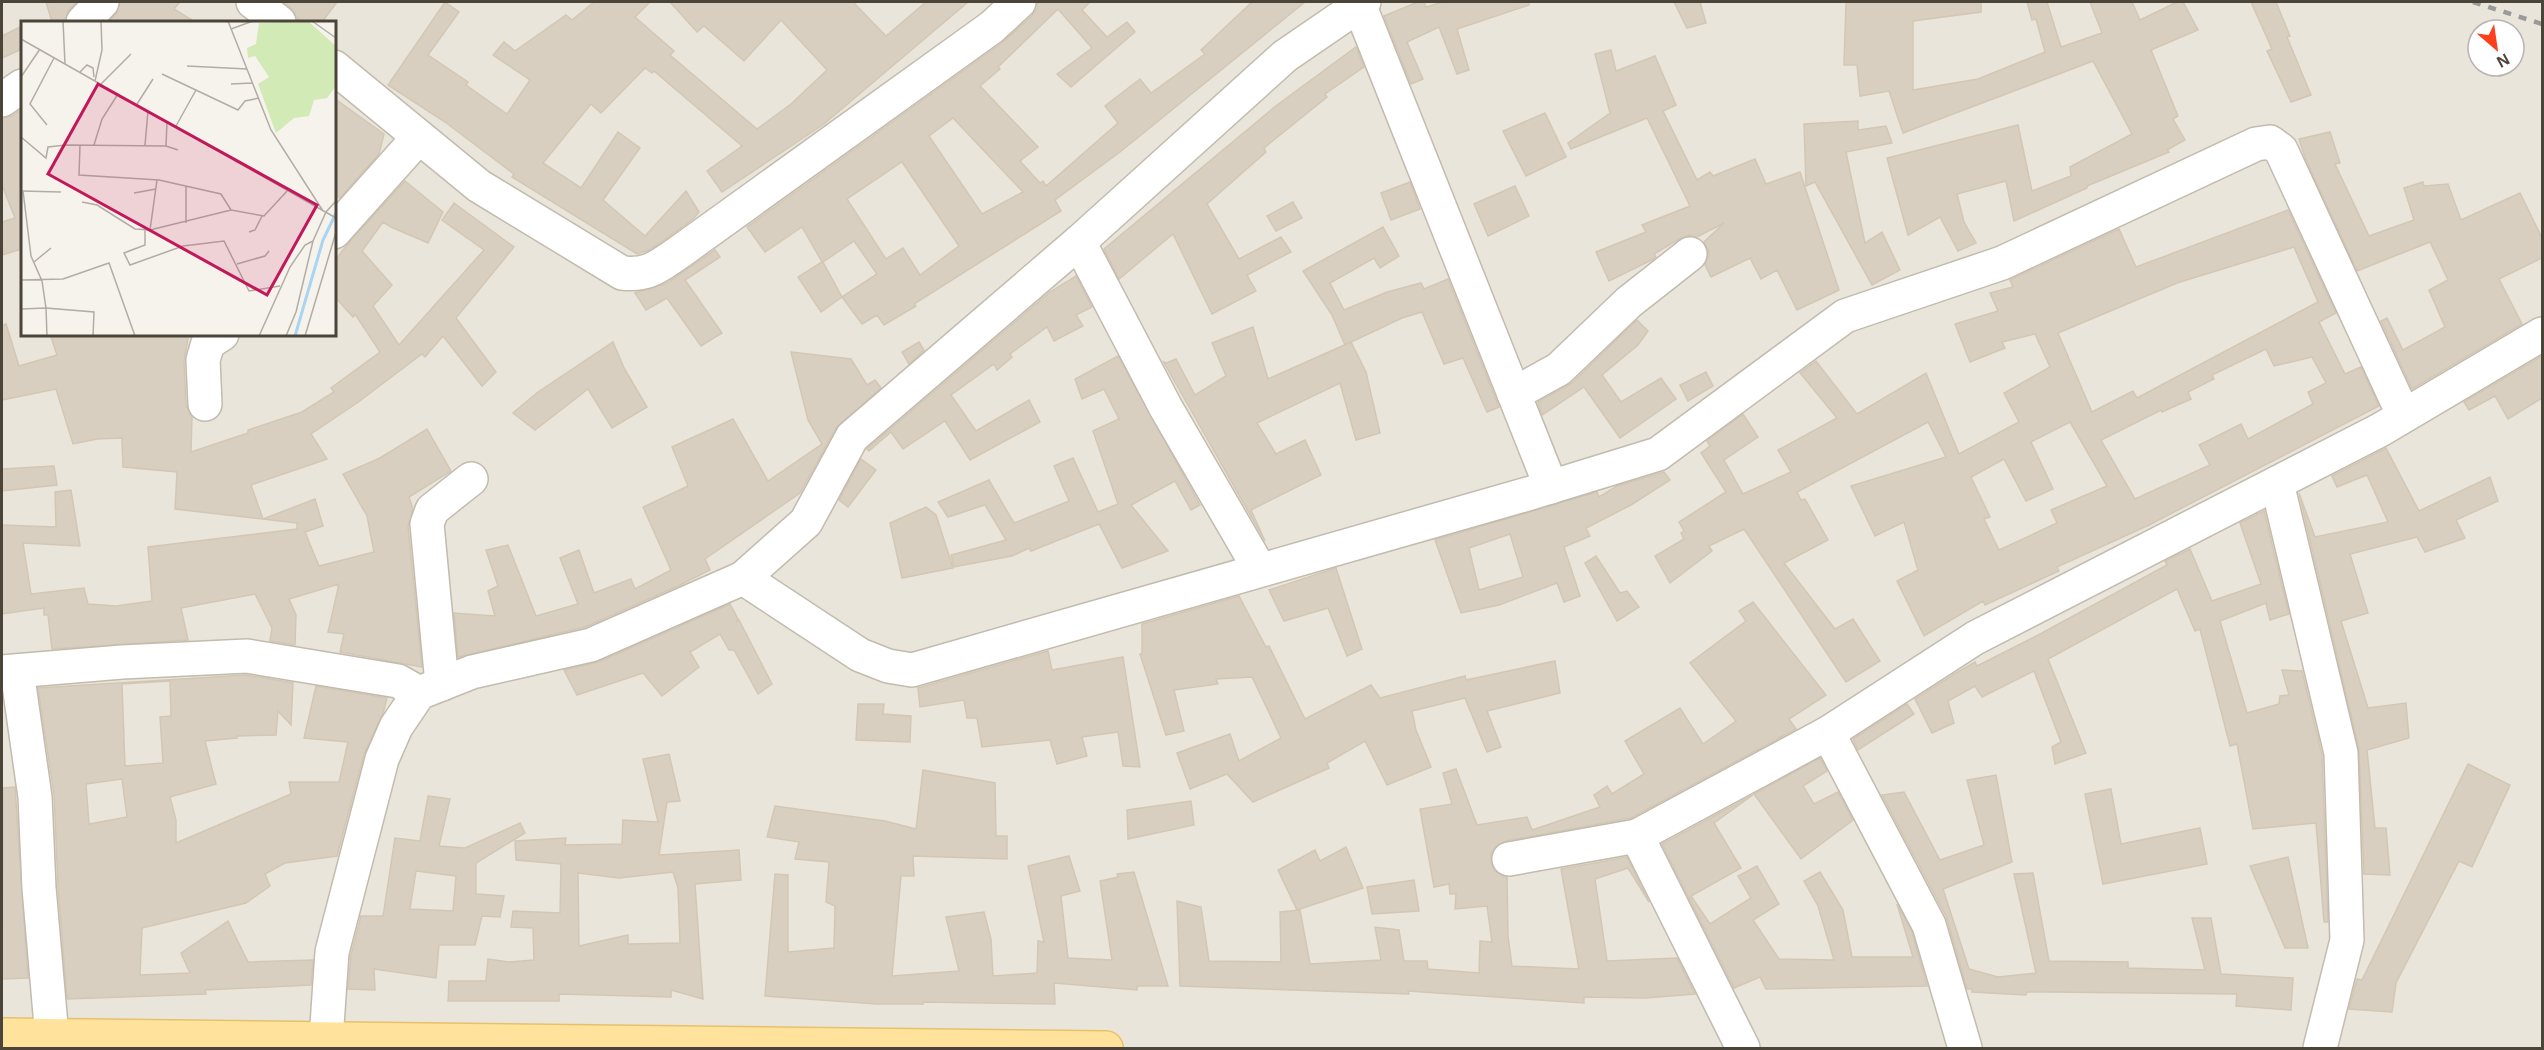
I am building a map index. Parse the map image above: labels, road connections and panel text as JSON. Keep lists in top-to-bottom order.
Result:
{
  "north": "bottom right"
}
